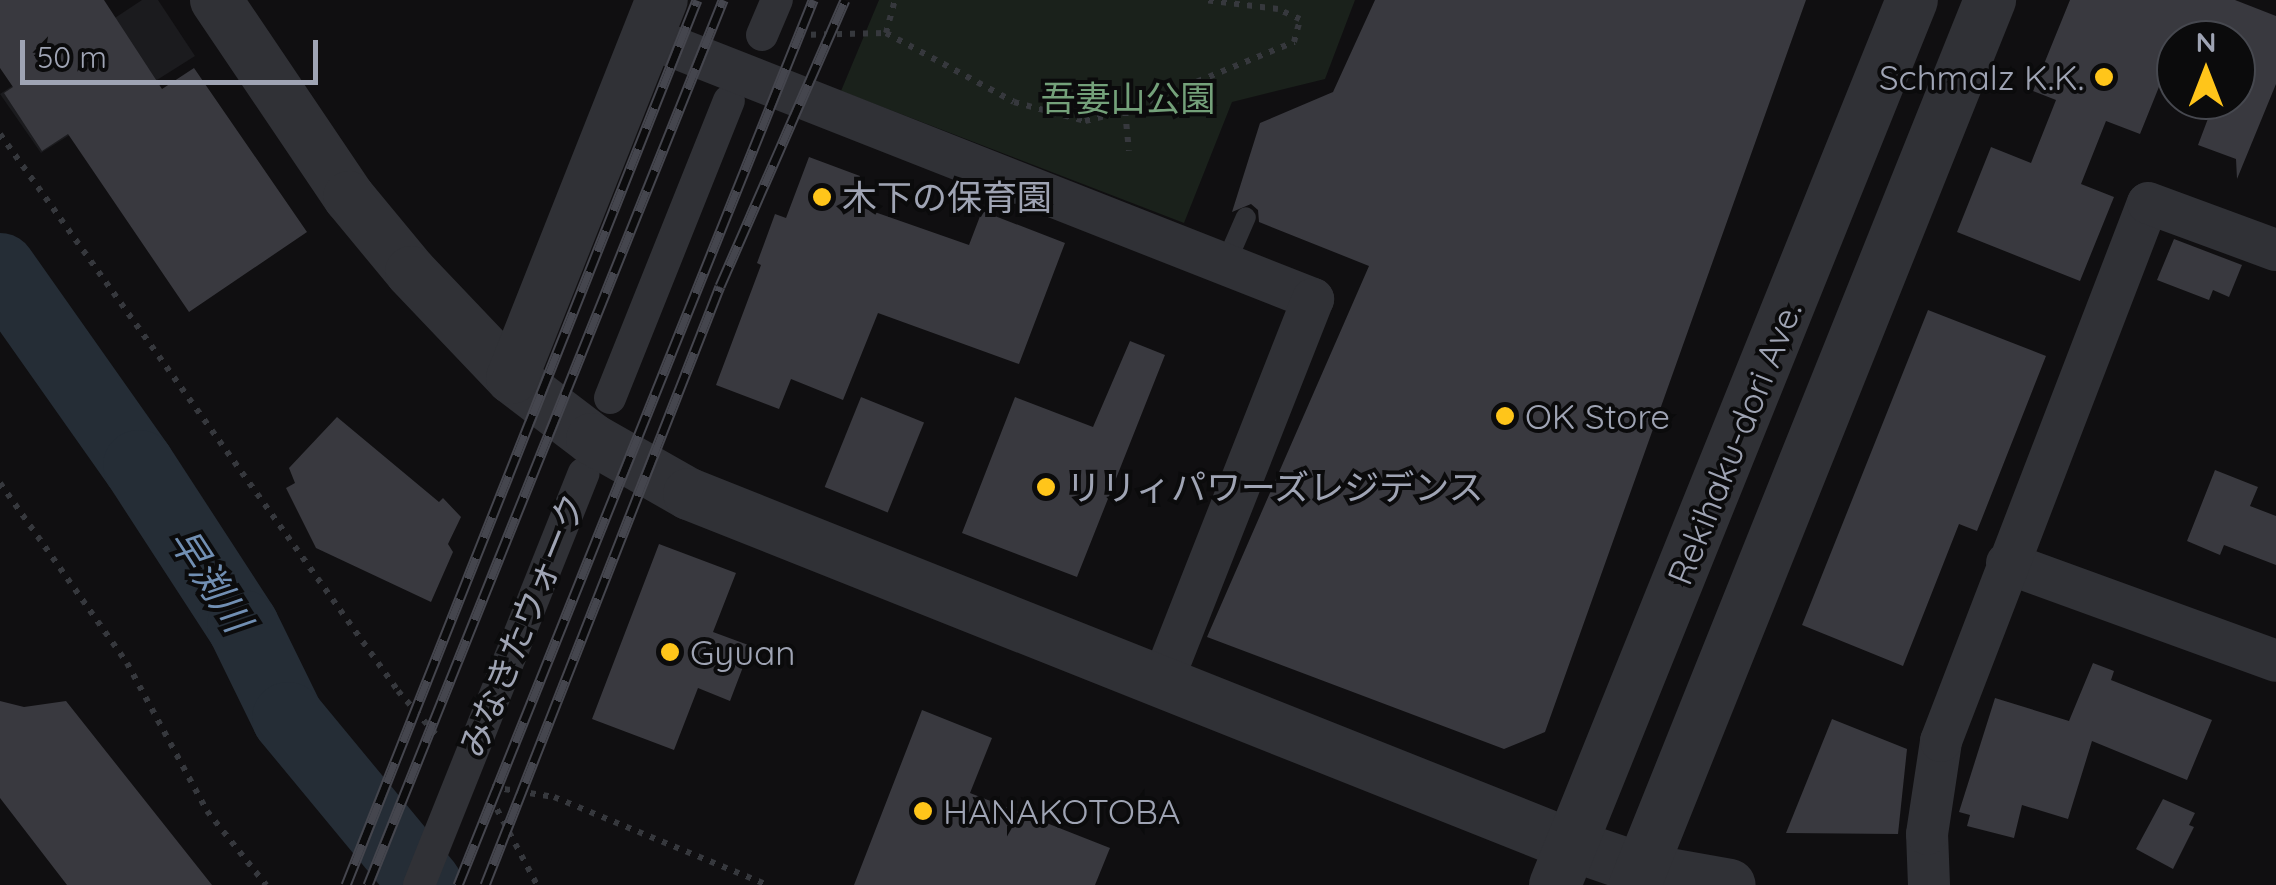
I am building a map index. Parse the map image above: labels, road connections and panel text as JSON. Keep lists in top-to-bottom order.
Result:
{
  "streets": {
    "street": ["Rekihaku-dori Ave.", "みなきたウォーク"]
  },
  "water": ["早渕川"],
  "parks": ["吾妻山公園"],
  "places": [
    "Schmalz K.K.",
    "木下の保育園",
    "OK Store",
    "リリィパワーズレジデンス",
    "Gyuan",
    "HANAKOTOBA"
  ],
  "scale_bar": "50 m",
  "north": "top"
}
